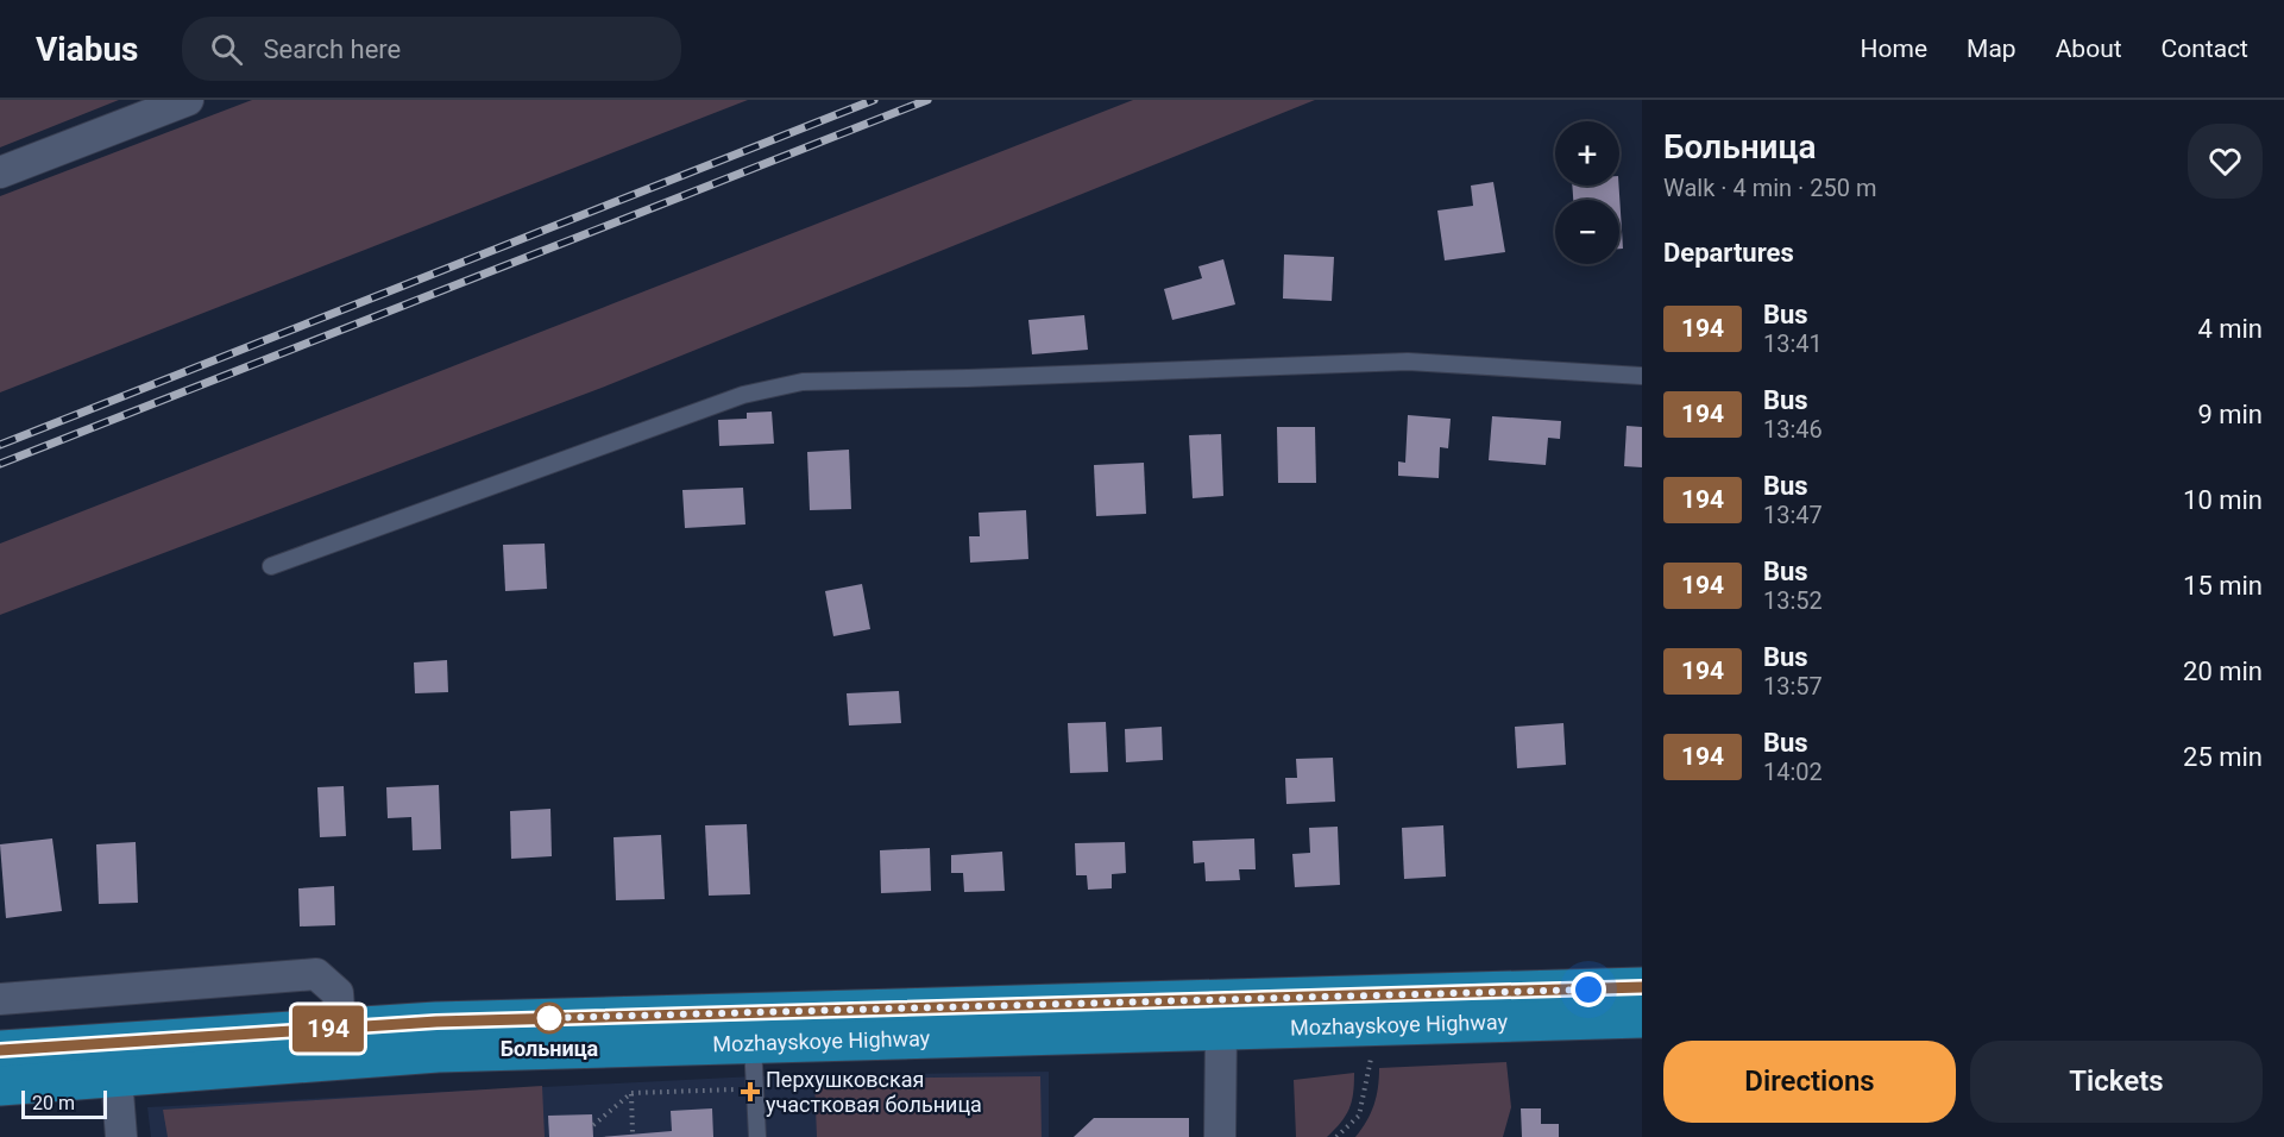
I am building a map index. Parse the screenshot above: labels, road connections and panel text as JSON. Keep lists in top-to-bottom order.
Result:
{
  "streets": {
    "main road": ["Mozhayskoye Highway"]
  },
  "places": {
    "other": ["Больница"],
    "health": ["Перхушковская участковая больница"]
  },
  "lines": ["bus line 194"],
  "scale_bar": "20 m",
  "page": {
    "header": "Viabus",
    "search": "Search here",
    "nav": [
      "Home",
      "Map",
      "About",
      "Contact"
    ],
    "on_map": "194",
    "heading": [
      ["Больница", "Walk · 4 min · 250 m"],
      "Departures"
    ],
    "map_buttons": ["+", "−"],
    "list": [
      {
        "mark": "194",
        "name": "Bus",
        "note": "13:41",
        "value": "4 min"
      },
      {
        "mark": "194",
        "name": "Bus",
        "note": "13:46",
        "value": "9 min"
      },
      {
        "mark": "194",
        "name": "Bus",
        "note": "13:47",
        "value": "10 min"
      },
      {
        "mark": "194",
        "name": "Bus",
        "note": "13:52",
        "value": "15 min"
      },
      {
        "mark": "194",
        "name": "Bus",
        "note": "13:57",
        "value": "20 min"
      },
      {
        "mark": "194",
        "name": "Bus",
        "note": "14:02",
        "value": "25 min"
      }
    ],
    "buttons": ["Directions", "Tickets"],
    "scale": "20 m"
  }
}
